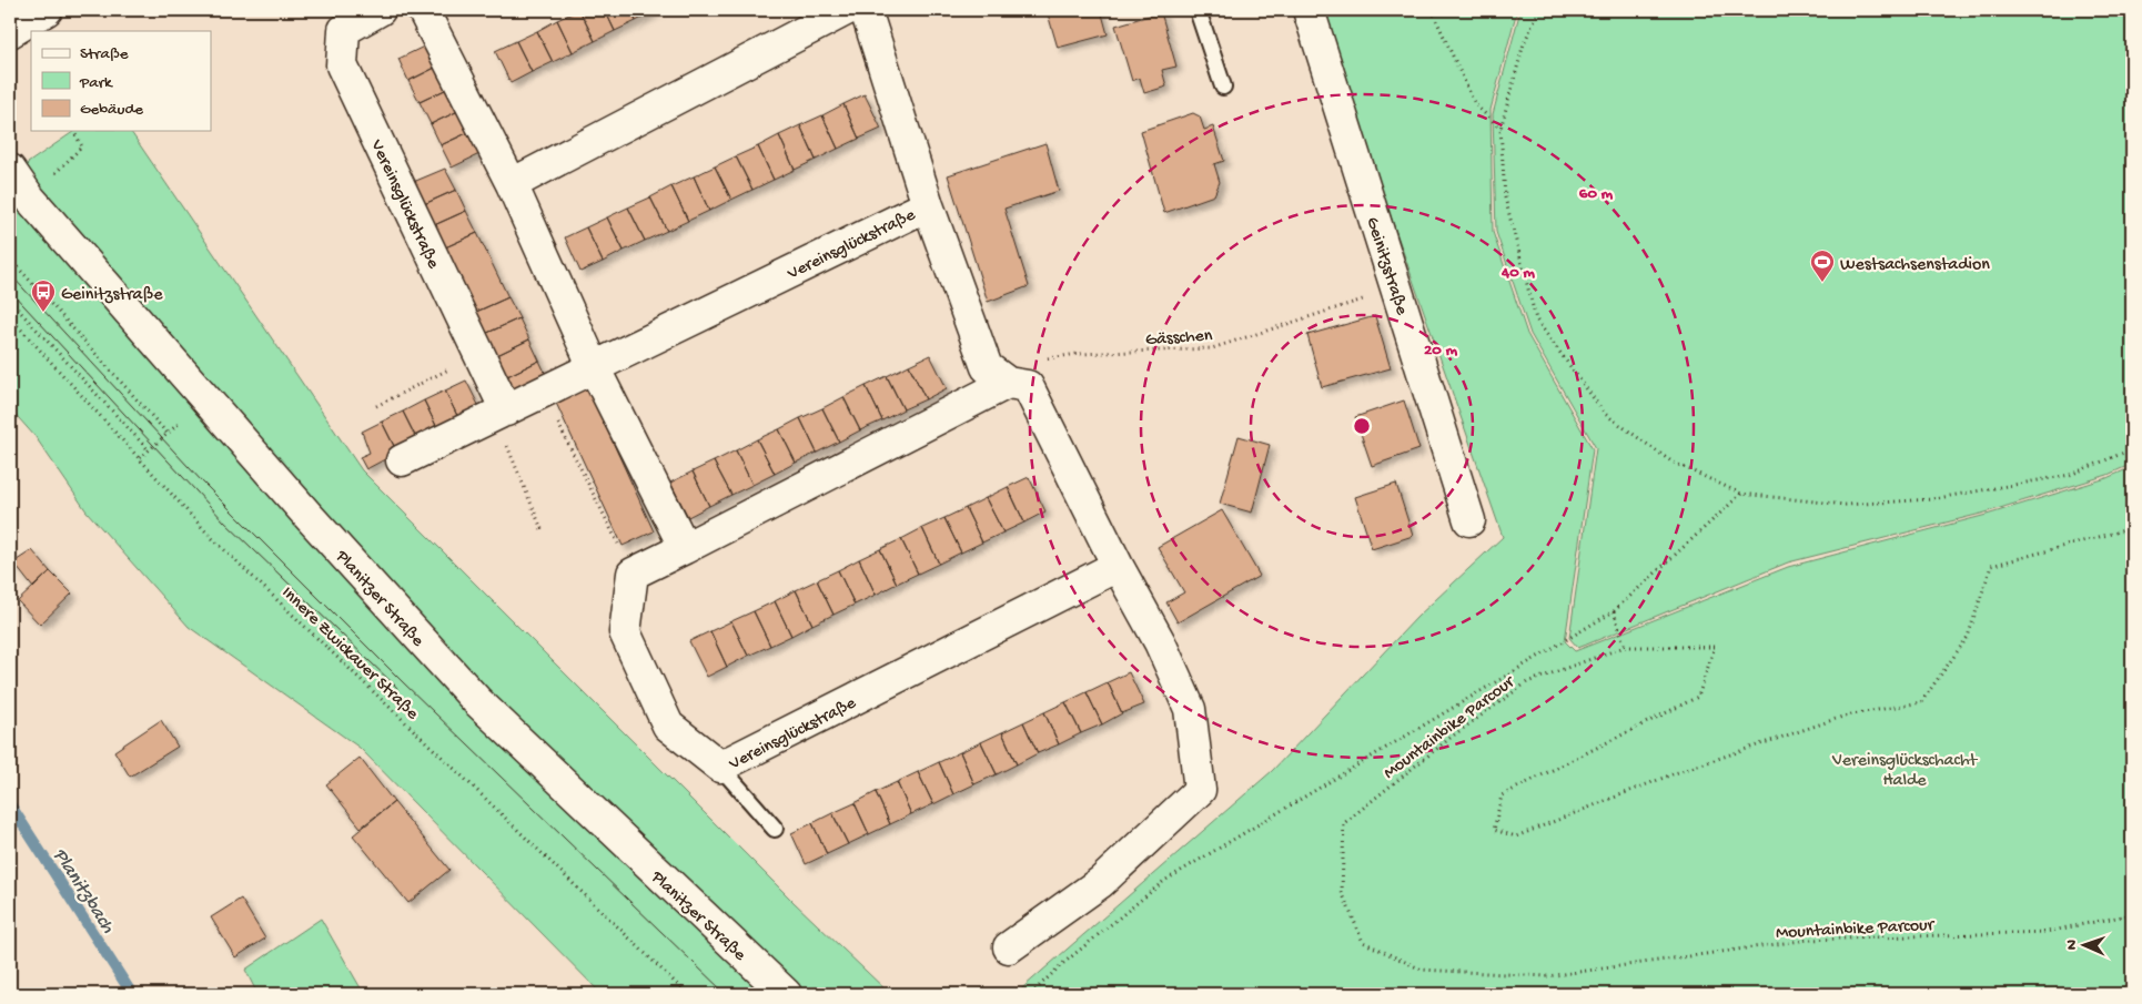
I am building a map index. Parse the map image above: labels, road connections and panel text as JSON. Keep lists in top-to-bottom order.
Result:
{
  "streets": {
    "street": ["Vereinsglückstraße", "Geinitzstraße", "Planitzer Straße"],
    "path": ["Gässchen", "Innere Zwickauer Straße", "Mountainbike Parcour"]
  },
  "crossings": [
    ["Vereinsglückstraße", "Gässchen"],
    ["Geinitzstraße", "Gässchen"]
  ],
  "water": ["Planitzbach"],
  "parks": ["Vereinsglückschacht Halde"],
  "places": {
    "sports": ["Westsachsenstadion"],
    "bus stop": ["Geinitzstraße"]
  },
  "legend": ["Straße", "Park", "Gebäude"],
  "north": "left",
  "rings": ["60 m", "40 m", "20 m"]
}
